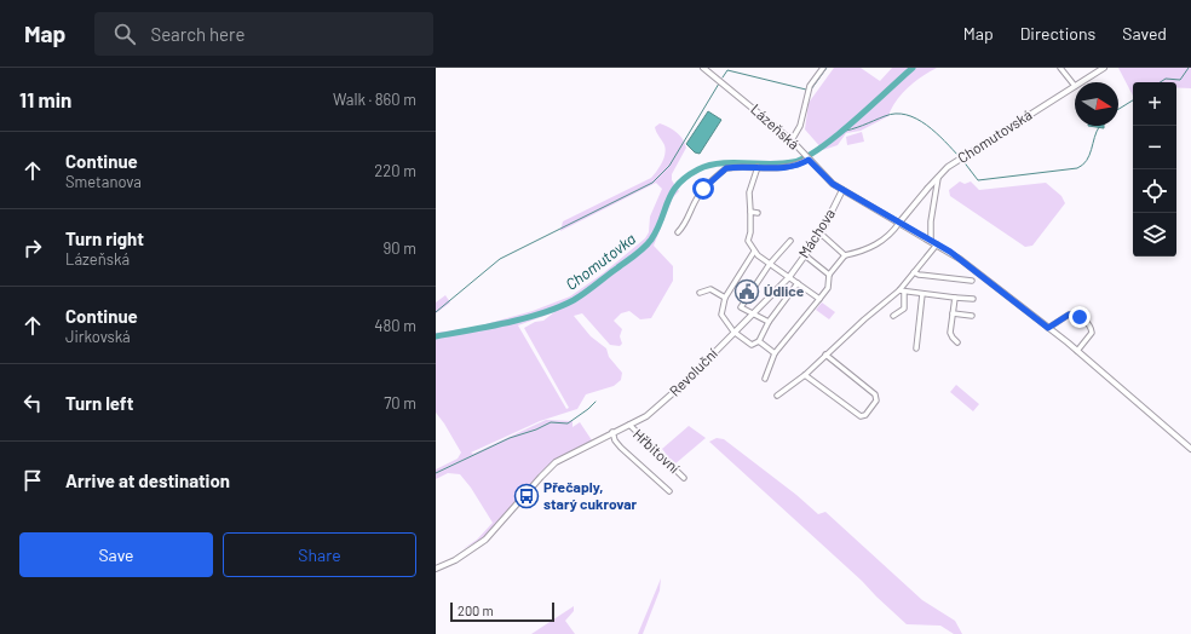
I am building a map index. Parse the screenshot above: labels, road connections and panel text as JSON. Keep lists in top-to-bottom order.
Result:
{
  "streets": {
    "street": [
      "Lázeňská",
      "Chomutovská",
      "Máchova",
      "Revoluční",
      "Hřbitovní"
    ]
  },
  "crossings": [
    ["Lázeňská", "Chomutovská"],
    ["Lázeňská", "Máchova"],
    ["Máchova", "Revoluční"],
    ["Revoluční", "Hřbitovní"]
  ],
  "water": ["Chomutovka"],
  "places": {
    "public building": ["Údlice"],
    "bus stop": ["Přečaply, starý cukrovar"]
  },
  "scale_bar": "200 m",
  "north": "right",
  "page": {
    "header": "Map",
    "search": "Search here",
    "nav": ["Map", "Directions", "Saved"],
    "heading": ["11 min", "Walk · 860 m"],
    "map_buttons": ["+", "−"],
    "list": [
      ["Continue", "Smetanova", "220 m"],
      ["Turn right", "Lázeňská", "90 m"],
      ["Continue", "Jirkovská", "480 m"],
      ["Turn left", "70 m"],
      "Arrive at destination"
    ],
    "buttons": ["Save", "Share"],
    "scale": "200 m"
  }
}
